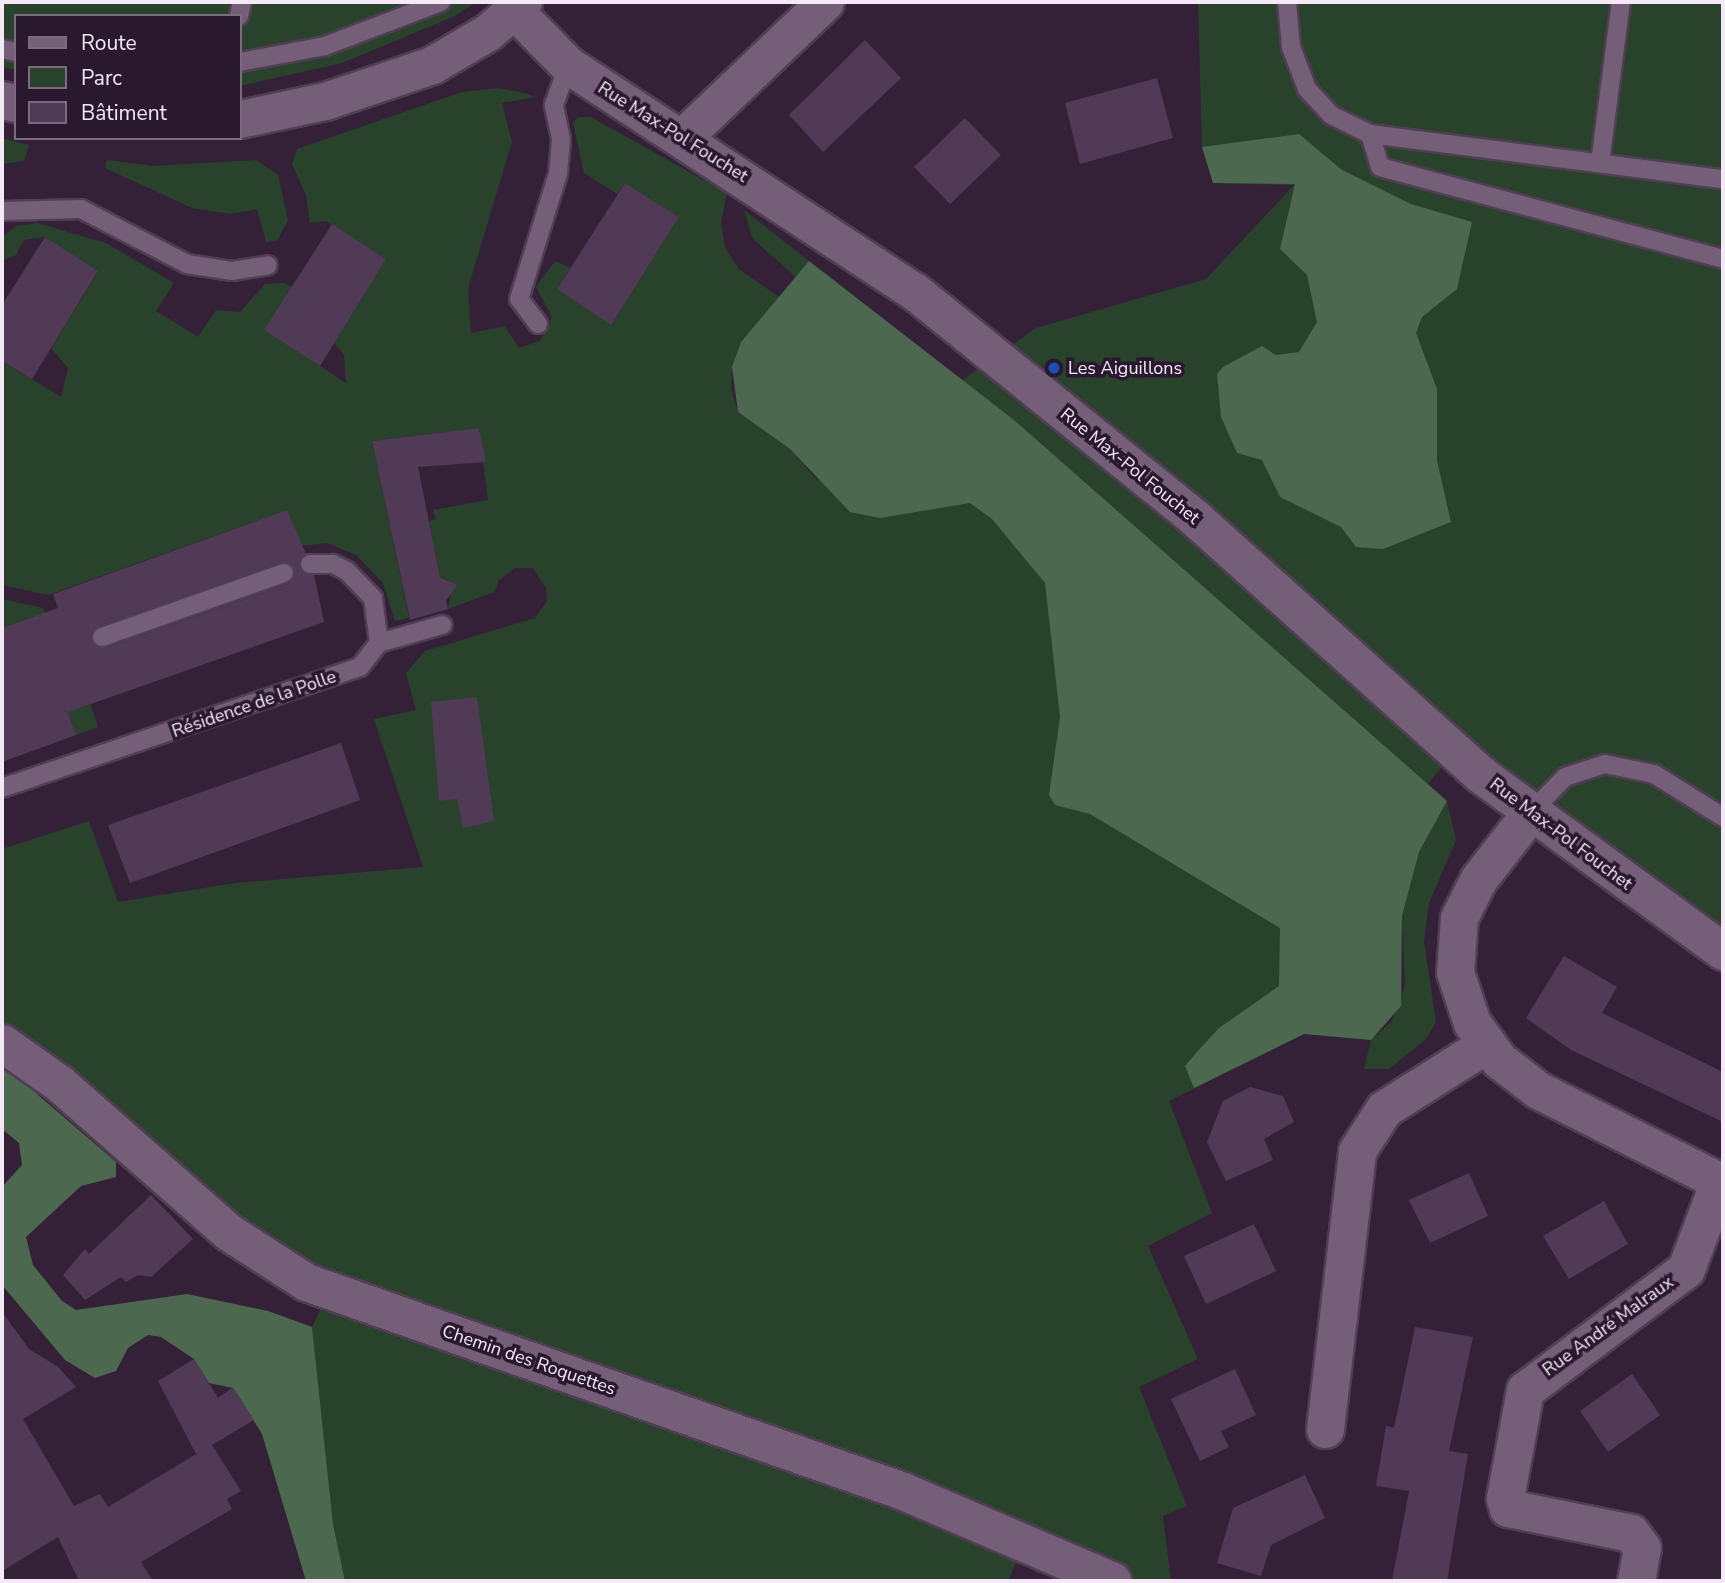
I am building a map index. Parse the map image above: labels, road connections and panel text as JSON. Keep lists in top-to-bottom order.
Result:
{
  "streets": {
    "street": ["Rue Max-Pol Fouchet", "Rue André Malraux", "Chemin des Roquettes"],
    "lane": ["Résidence de la Polle"]
  },
  "crossings": [
    ["Rue Max-Pol Fouchet", "Rue André Malraux"]
  ],
  "places": ["Les Aiguillons"],
  "legend": ["Route", "Parc", "Bâtiment"]
}
